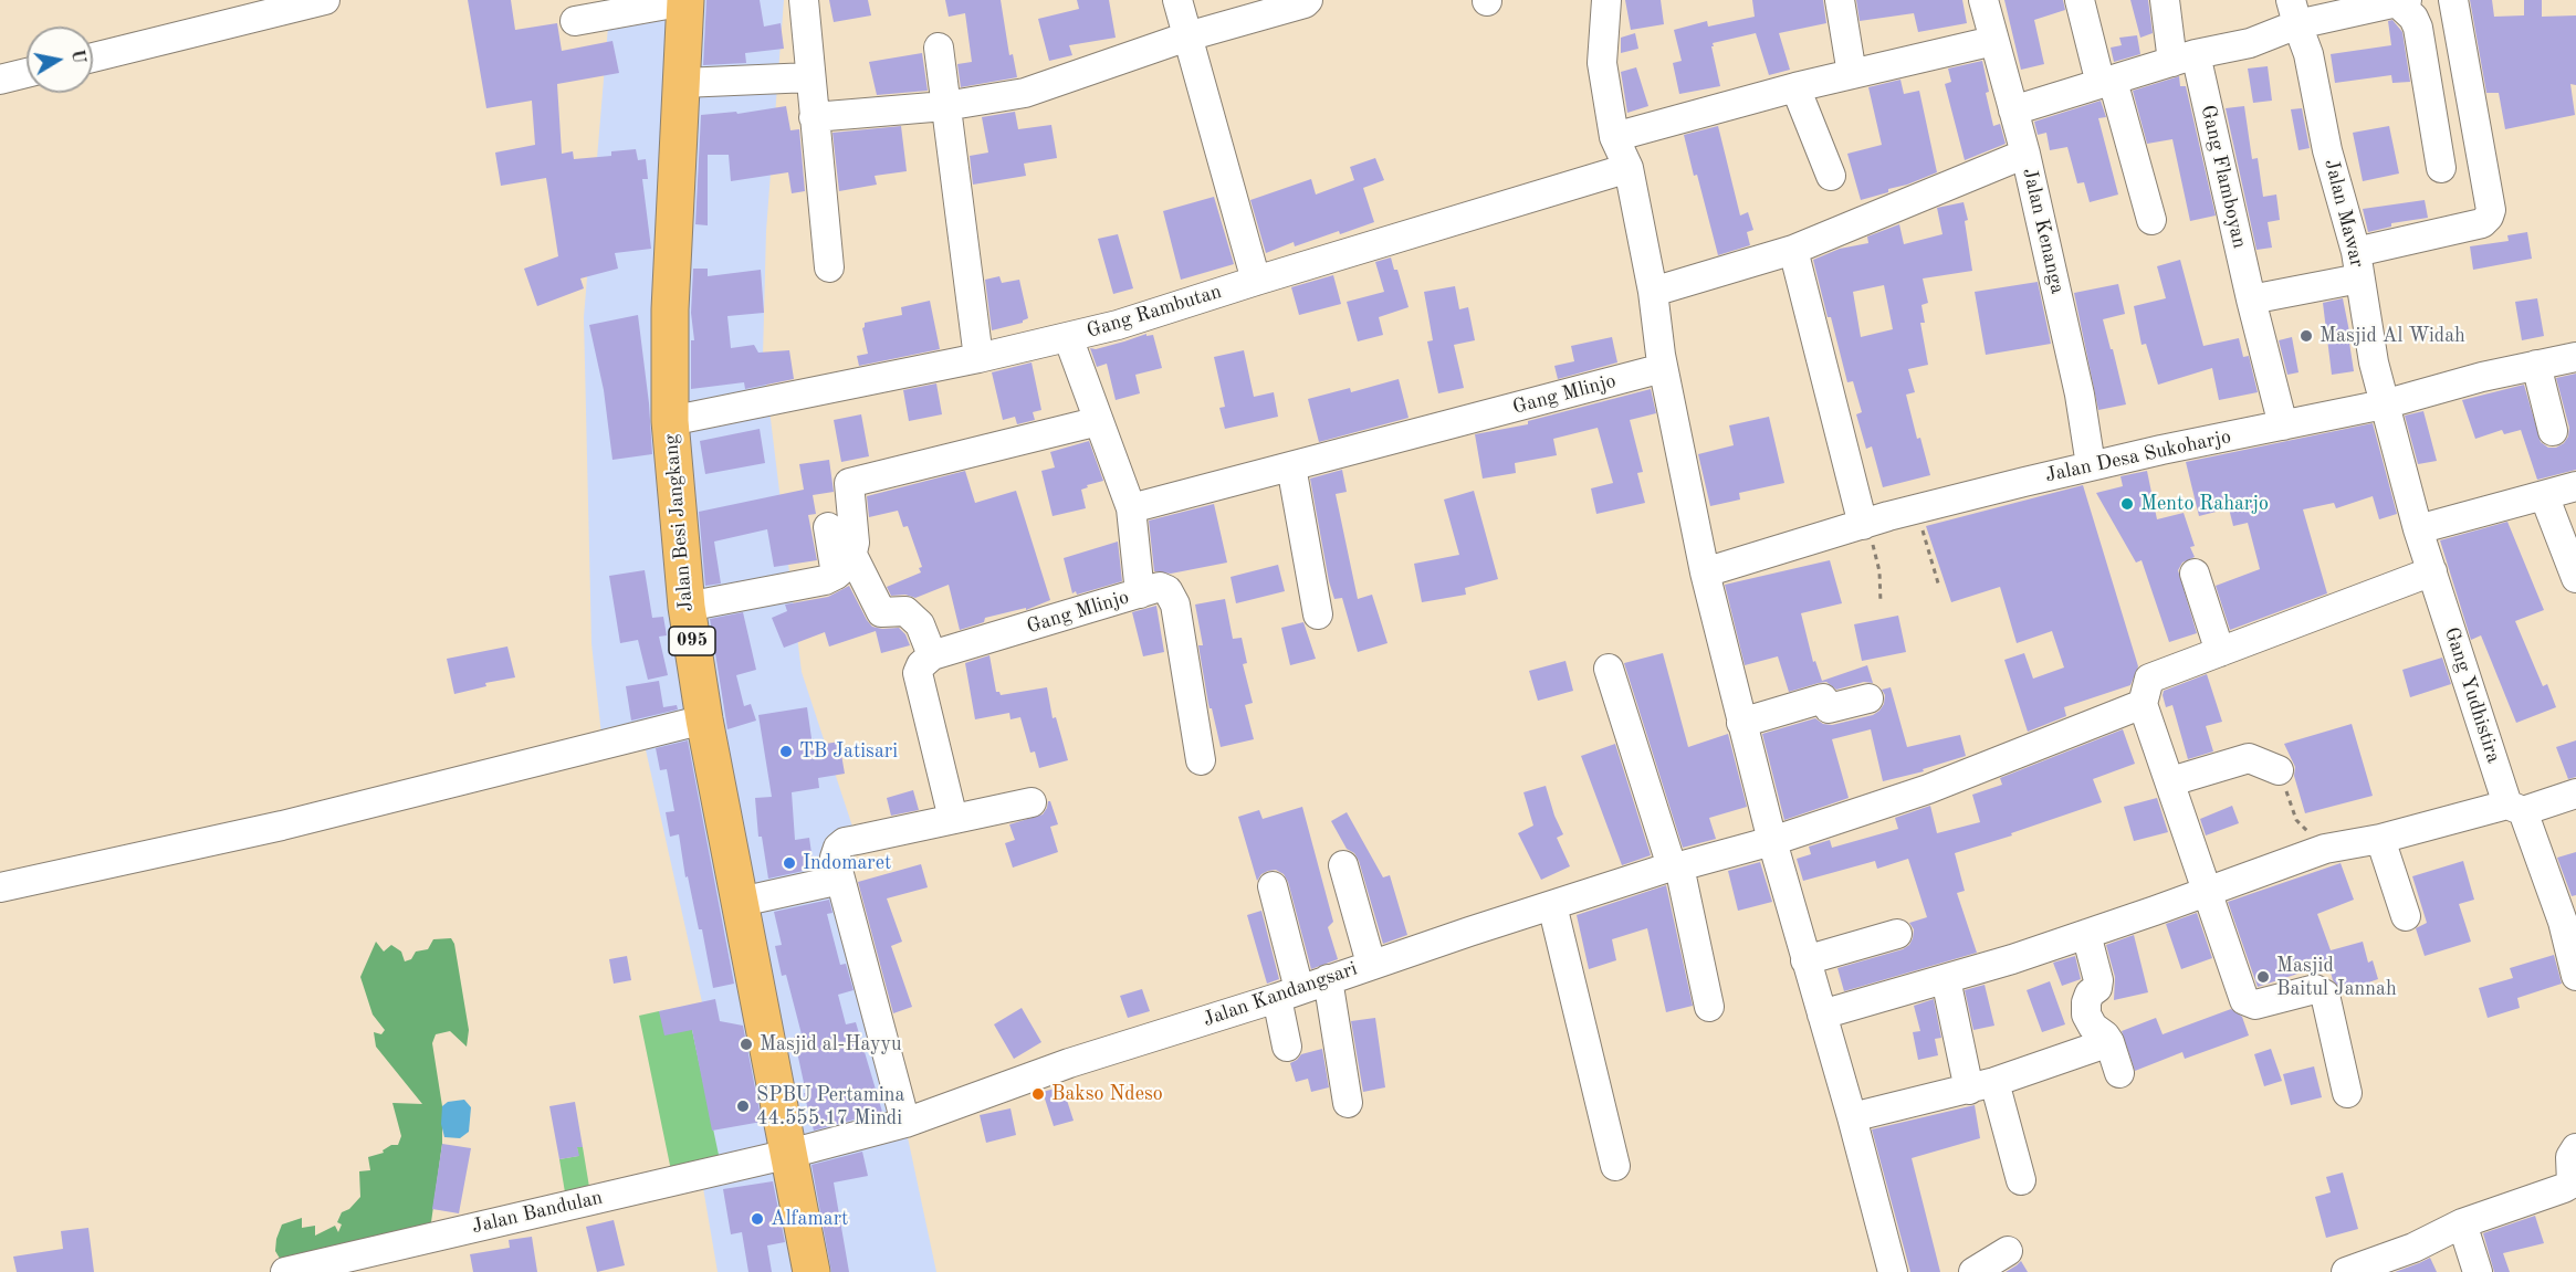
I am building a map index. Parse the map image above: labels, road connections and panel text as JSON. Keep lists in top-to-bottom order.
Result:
{
  "streets": {
    "main road": ["Jalan Besi Jangkang", "095"],
    "street": [
      "Gang Flamboyan",
      "Jalan Mawar",
      "Jalan Kenanga",
      "Gang Rambutan",
      "Gang Mlinjo",
      "Jalan Desa Sukoharjo",
      "Gang Yudhistira",
      "Jalan Kandangsari",
      "Jalan Bandulan"
    ]
  },
  "crossings": [
    ["Gang Flamboyan", "Jalan Desa Sukoharjo"],
    ["Jalan Mawar", "Jalan Desa Sukoharjo"],
    ["Jalan Mawar", "Gang Yudhistira"],
    ["Jalan Kenanga", "Jalan Desa Sukoharjo"],
    ["Gang Rambutan", "Jalan Besi Jangkang"],
    ["Jalan Desa Sukoharjo", "Gang Yudhistira"],
    ["Jalan Besi Jangkang", "Jalan Kandangsari"],
    ["Jalan Besi Jangkang", "Jalan Bandulan"],
    ["Jalan Kandangsari", "Jalan Bandulan"]
  ],
  "places": [
    "Masjid Al Widah",
    "Mento Raharjo",
    "TB Jatisari",
    "Indomaret",
    "Masjid Baitul Jannah",
    "Masjid al-Hayyu",
    "Bakso Ndeso",
    "SPBU Pertamina 44.555.17 Mindi",
    "Alfamart"
  ],
  "north": "right"
}
